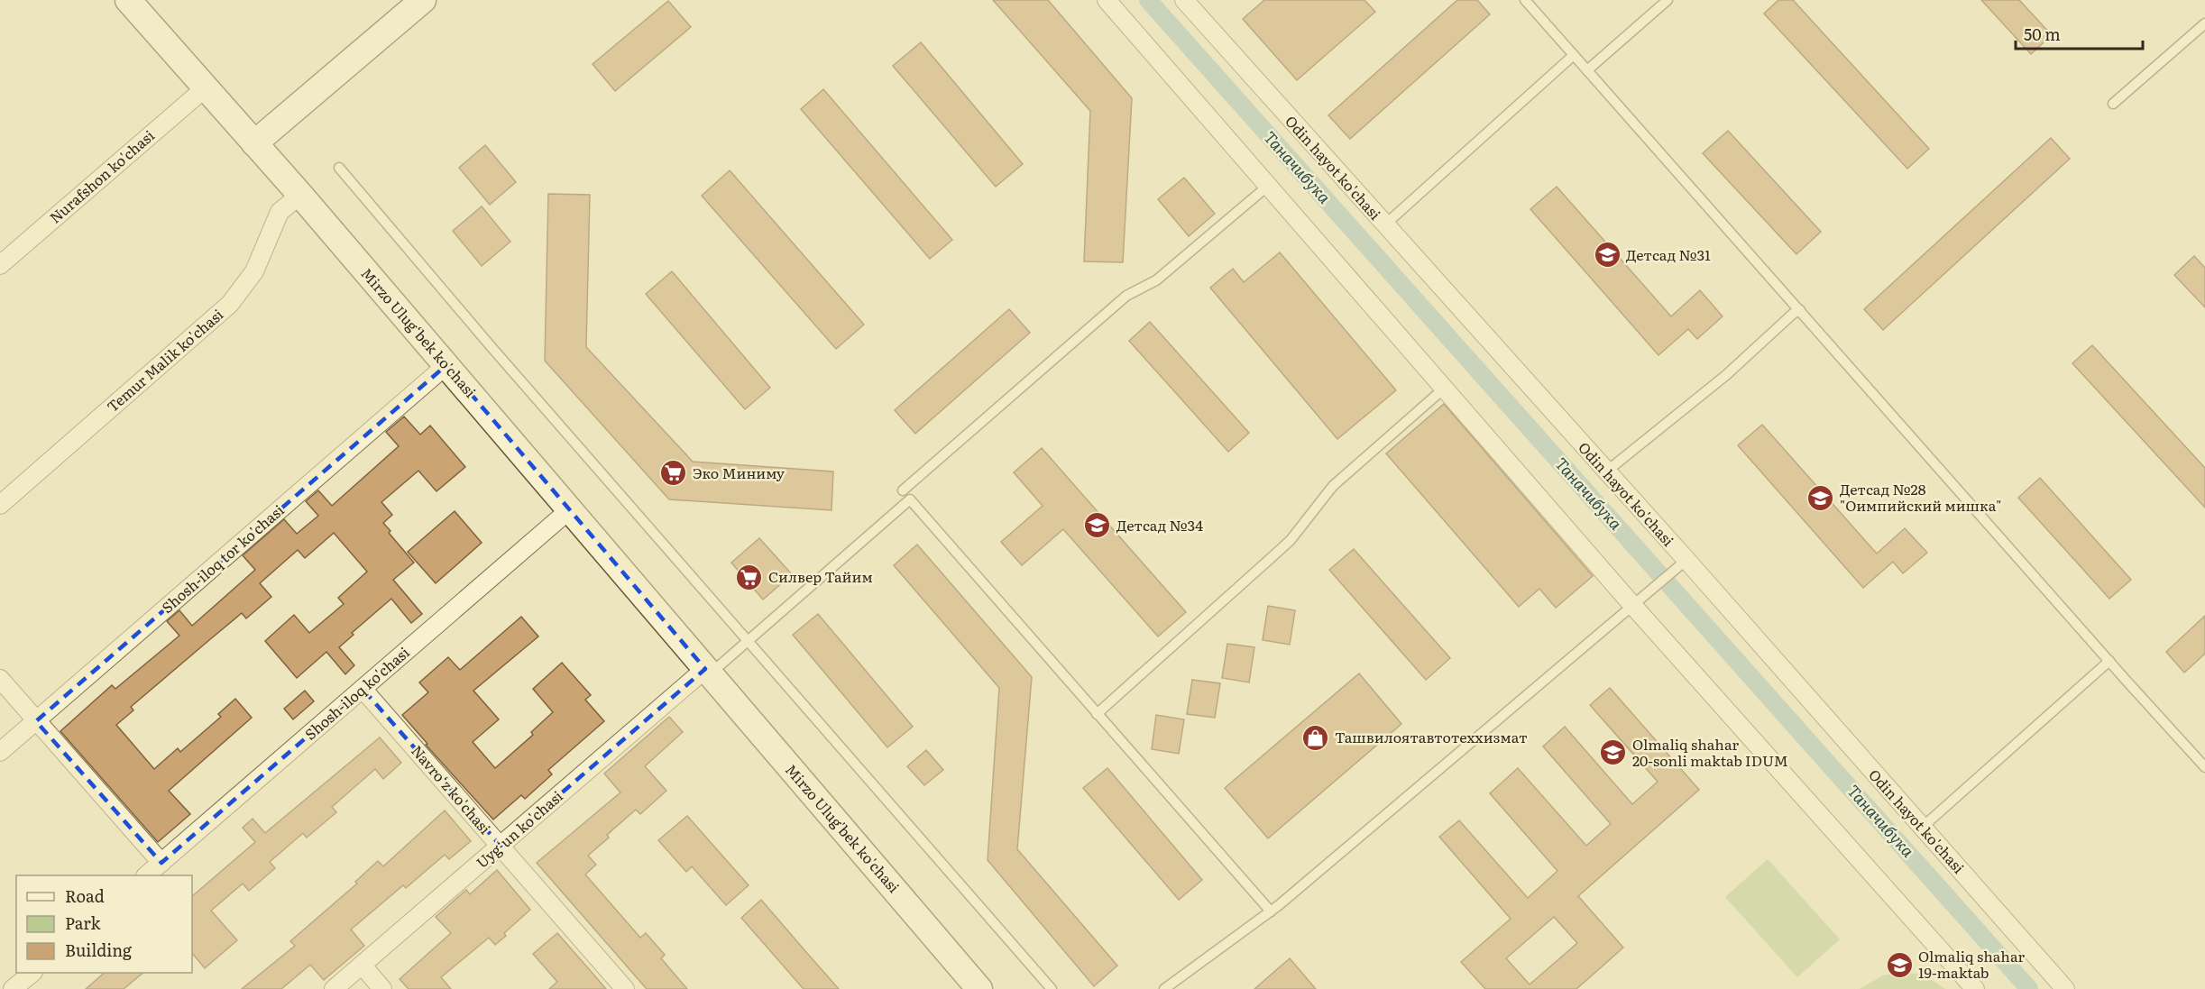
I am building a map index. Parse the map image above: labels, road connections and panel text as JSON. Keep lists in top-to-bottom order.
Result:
{
  "streets": {
    "main road": ["Mirzo Ulug‘bek ko'chasi", "Mirzo Ulug'bek ko'chasi"],
    "street": [
      "Odin hayot ko'chasi",
      "Nurafshon ko'chasi",
      "Temur Malik ko'chasi",
      "Shosh-iloq tor ko'chasi",
      "Shosh-iloq ko'chasi",
      "Navro‘z ko'chasi",
      "Uyg‘un ko'chasi"
    ]
  },
  "crossings": [
    ["Nurafshon ko'chasi", "Mirzo Ulug‘bek ko'chasi"],
    ["Mirzo Ulug‘bek ko'chasi", "Temur Malik ko'chasi"],
    ["Mirzo Ulug‘bek ko'chasi", "Shosh-iloq tor ko'chasi"],
    ["Mirzo Ulug‘bek ko'chasi", "Shosh-iloq ko'chasi"],
    ["Mirzo Ulug‘bek ko'chasi", "Mirzo Ulug'bek ko'chasi"],
    ["Mirzo Ulug‘bek ko'chasi", "Uyg‘un ko'chasi"],
    ["Shosh-iloq ko'chasi", "Navro‘z ko'chasi"],
    ["Navro‘z ko'chasi", "Uyg‘un ko'chasi"],
    ["Mirzo Ulug'bek ko'chasi", "Uyg‘un ko'chasi"]
  ],
  "water": ["Таначибука"],
  "places": {
    "school or university": [
      "Детсад №31",
      "Детсад №28 \"Оимпийский мишка\"",
      "Детсад №34",
      "Olmaliq shahar 20-sonli maktab IDUM",
      "Olmaliq shahar 19-maktab"
    ],
    "supermarket": ["Эко Миниму", "Силвер Тайим"],
    "shop": ["Ташвилоятавтотеххизмат"]
  },
  "legend": ["Road", "Park", "Building"],
  "scale_bar": "50 m"
}
